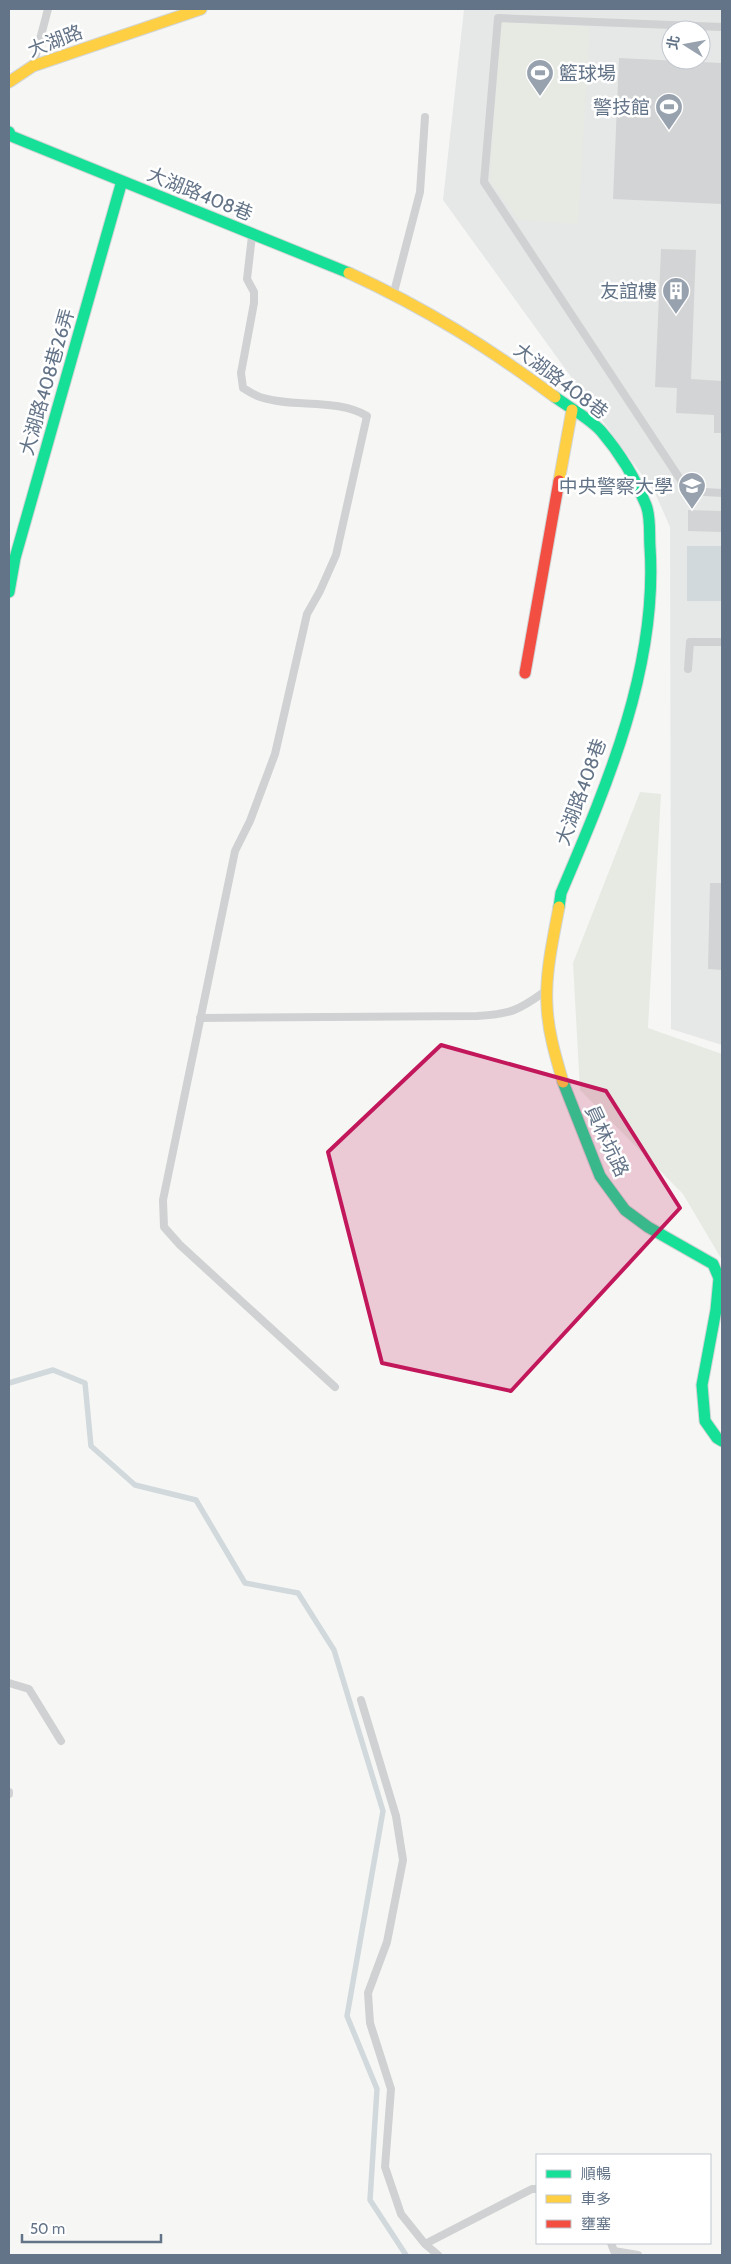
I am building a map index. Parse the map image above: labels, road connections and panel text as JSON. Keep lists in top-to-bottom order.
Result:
{
  "streets": {
    "street": [
      "大湖路",
      "大湖路408巷",
      "大湖路408巷26弄",
      "員林坑路"
    ]
  },
  "crossings": [
    ["大湖路408巷", "大湖路408巷26弄"],
    ["大湖路408巷", "員林坑路"]
  ],
  "places": {
    "sports": ["籃球場", "警技館"],
    "building": ["友誼樓"],
    "school or university": ["中央警察大學"]
  },
  "legend": ["順暢", "車多", "壅塞"],
  "scale_bar": "50 m",
  "north": "left"
}
